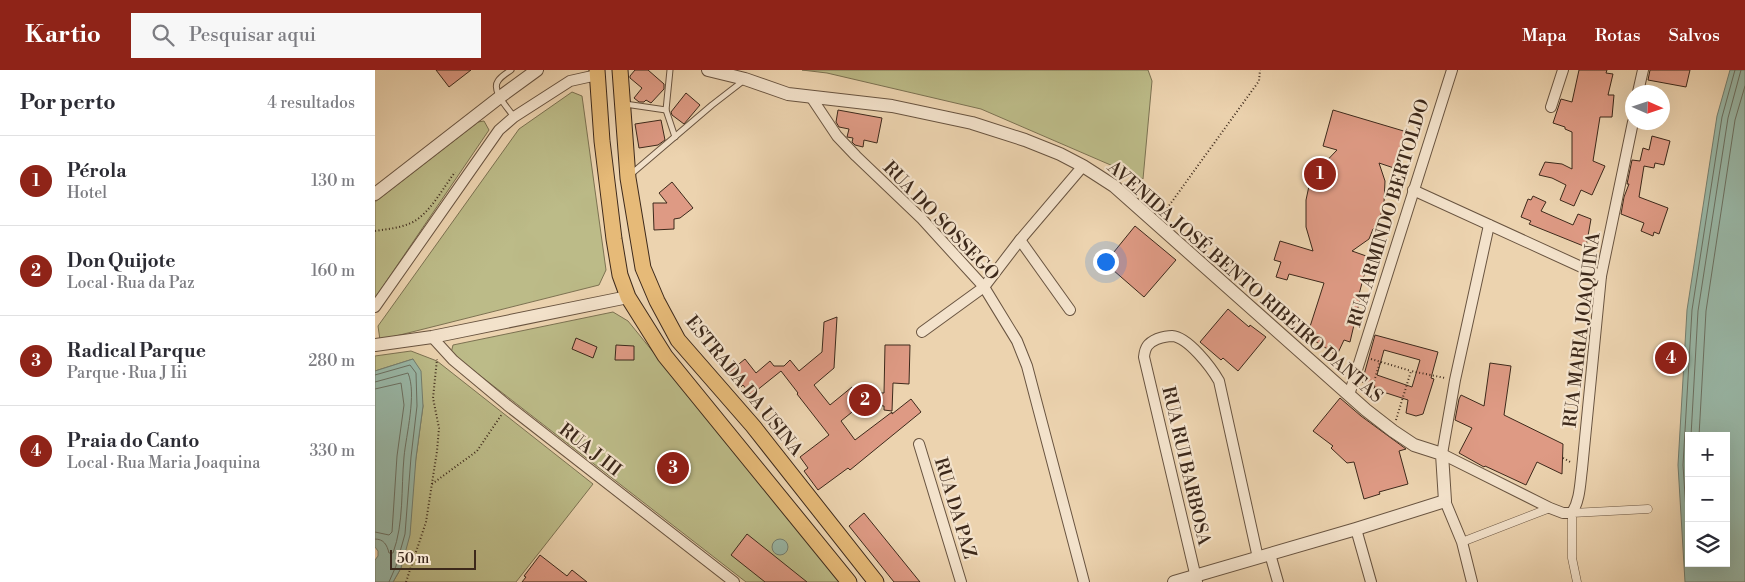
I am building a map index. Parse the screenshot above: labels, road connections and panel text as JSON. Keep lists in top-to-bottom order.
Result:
{
  "streets": {
    "main road": ["ESTRADA DA USINA"],
    "street": [
      "RUA ARMINDO BERTOLDO",
      "RUA DO SOSSEGO",
      "AVENIDA JOSÉ BENTO RIBEIRO DANTAS",
      "RUA MARIA JOAQUINA",
      "RUA J III",
      "RUA RUI BARBOSA",
      "RUA DA PAZ"
    ]
  },
  "crossings": [
    ["RUA ARMINDO BERTOLDO", "AVENIDA JOSÉ BENTO RIBEIRO DANTAS"],
    ["RUA DO SOSSEGO", "AVENIDA JOSÉ BENTO RIBEIRO DANTAS"],
    ["AVENIDA JOSÉ BENTO RIBEIRO DANTAS", "RUA MARIA JOAQUINA"]
  ],
  "scale_bar": "50 m",
  "north": "right",
  "page": {
    "header": "Kartio",
    "search": "Pesquisar aqui",
    "nav": ["Mapa", "Rotas", "Salvos"],
    "heading": ["Por perto", "4 resultados"],
    "list": [
      {
        "mark": "1",
        "name": "Pérola",
        "note": "Hotel",
        "value": "130 m"
      },
      {
        "mark": "2",
        "name": "Don Quijote",
        "note": "Local · Rua da Paz",
        "value": "160 m"
      },
      {
        "mark": "3",
        "name": "Radical Parque",
        "note": "Parque · Rua J Iii",
        "value": "280 m"
      },
      {
        "mark": "4",
        "name": "Praia do Canto",
        "note": "Local · Rua Maria Joaquina",
        "value": "330 m"
      }
    ],
    "pins": [
      "1",
      "4",
      "2",
      "3"
    ],
    "map_buttons": ["+", "−"],
    "scale": "50 m"
  }
}
